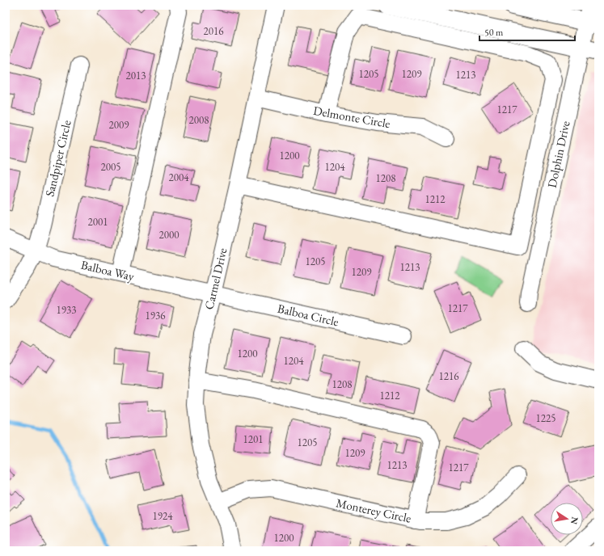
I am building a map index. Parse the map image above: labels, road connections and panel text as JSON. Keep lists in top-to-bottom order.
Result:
{
  "streets": {
    "street": [
      "Delmonte Circle",
      "Dolphin Drive",
      "Sandpiper Circle",
      "Balboa Way",
      "Carmel Drive",
      "Balboa Circle",
      "Monterey Circle"
    ]
  },
  "crossings": [
    ["Delmonte Circle", "Carmel Drive"],
    ["Sandpiper Circle", "Balboa Way"],
    ["Balboa Way", "Carmel Drive"],
    ["Balboa Way", "Balboa Circle"],
    ["Carmel Drive", "Balboa Circle"],
    ["Carmel Drive", "Monterey Circle"]
  ],
  "house_numbers": [
    "2016",
    "1205",
    "1209",
    "1213",
    "2013",
    "1217",
    "2008",
    "2009",
    "1200",
    "2005",
    "1204",
    "2004",
    "1208",
    "1212",
    "2001",
    "2000",
    "1205",
    "1213",
    "1209",
    "1217",
    "1933",
    "1936",
    "1200",
    "1204",
    "1216",
    "1208",
    "1212",
    "1225",
    "1201",
    "1205",
    "1209",
    "1213",
    "1217",
    "1924",
    "1200"
  ],
  "scale_bar": "50 m",
  "north": "right"
}
